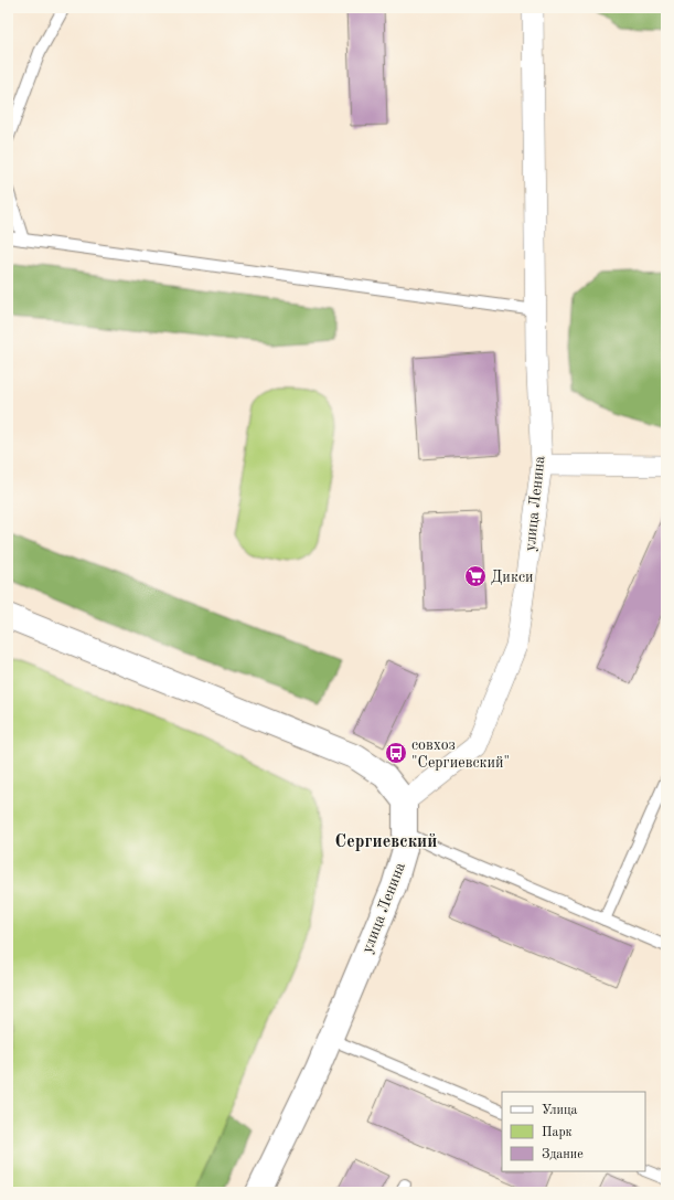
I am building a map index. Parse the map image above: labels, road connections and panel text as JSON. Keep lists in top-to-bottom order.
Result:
{
  "streets": {
    "street": ["улица Ленина"]
  },
  "districts": ["Сергиевский"],
  "places": {
    "supermarket": ["Дикси"],
    "bus stop": ["совхоз \"Сергиевский\""]
  },
  "legend": ["Улица", "Парк", "Здание"]
}
